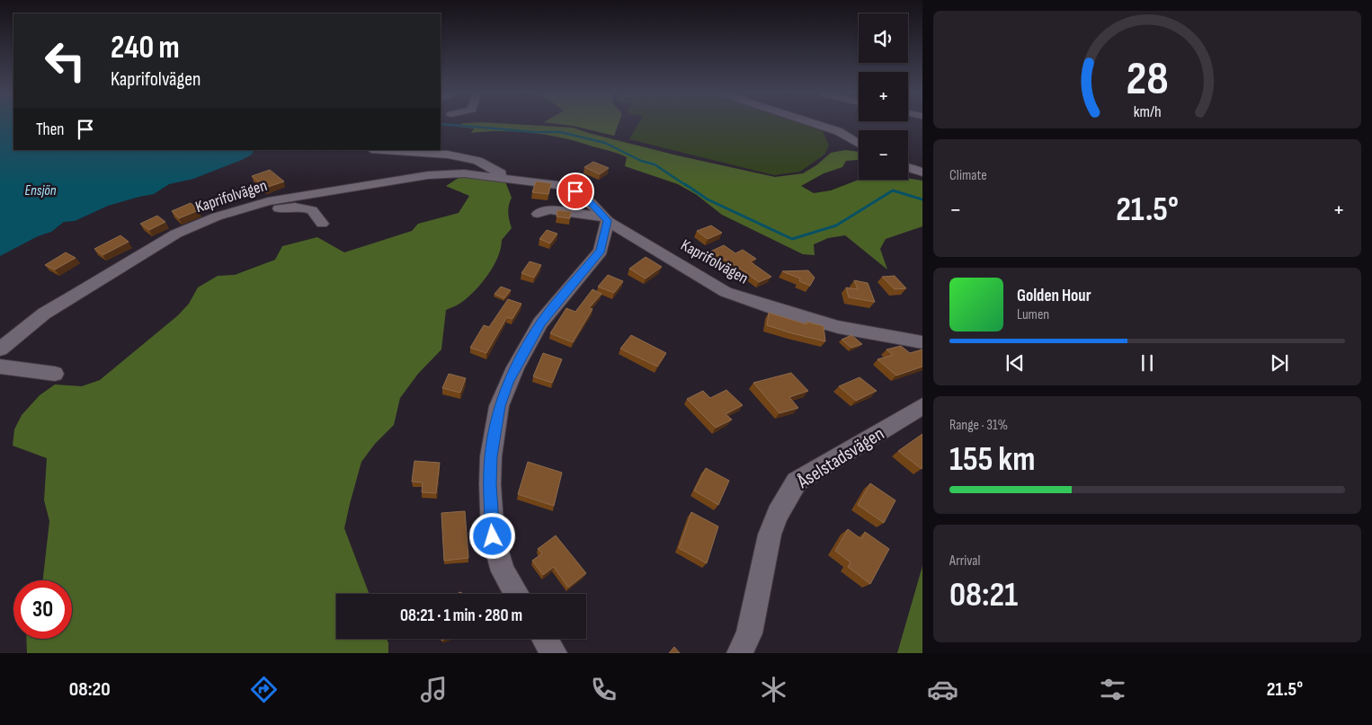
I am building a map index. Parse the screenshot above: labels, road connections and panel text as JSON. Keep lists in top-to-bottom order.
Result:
{
  "streets": {
    "street": ["Kaprifolvägen", "Åselstadsvägen"]
  },
  "water": ["Ensjön"],
  "page": {
    "map_buttons": ["+", "−"],
    "turn": ["240 m", "Kaprifolvägen"],
    "then": "Then",
    "tile": [
      "Climate",
      ["Range · 31%", "155 km"],
      ["Arrival", "08:21"]
    ],
    "heat": ["−", "21.5°", "+"],
    "song": ["Golden Hour", "Lumen"],
    "limit": "30",
    "trip": "08:21 · 1 min · 280 m",
    "tabs": ["08:20", "21.5°"],
    "gauge": ["28", "km/h"]
  }
}
